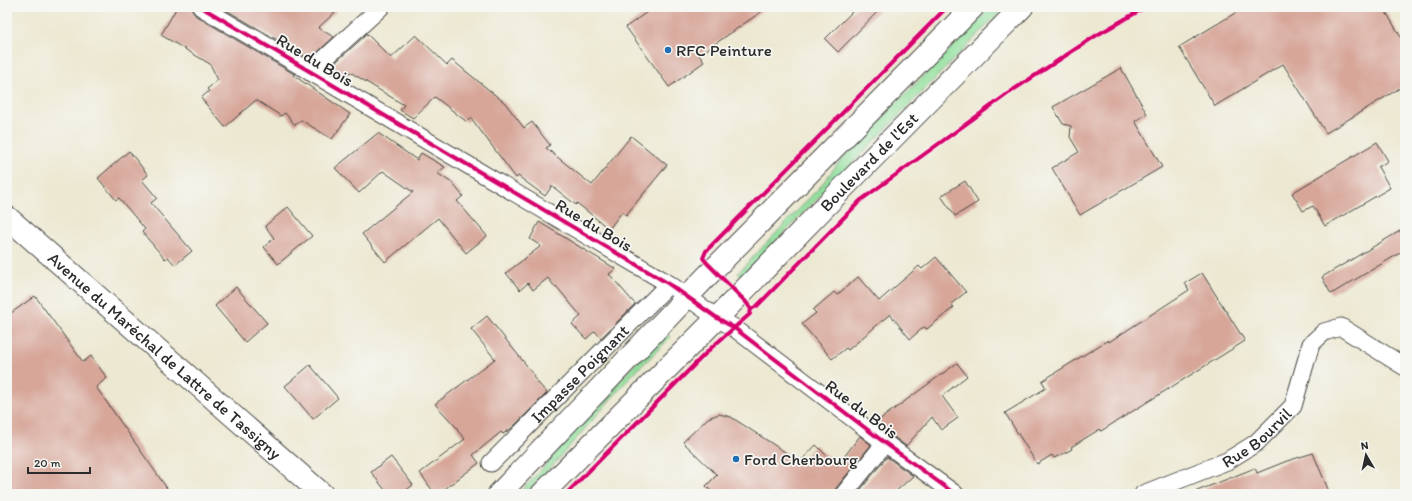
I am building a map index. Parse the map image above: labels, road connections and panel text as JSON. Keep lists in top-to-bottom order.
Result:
{
  "streets": {
    "main road": ["Boulevard de l'Est", "Avenue du Maréchal de Lattre de Tassigny"],
    "street": ["Rue du Bois", "Impasse Poignant", "Rue Bourvil"]
  },
  "crossings": [
    ["Rue du Bois", "Boulevard de l'Est"],
    ["Rue du Bois", "Impasse Poignant"]
  ],
  "places": ["RFC Peinture", "Ford Cherbourg"],
  "scale_bar": "20 m",
  "north": "top"
}
